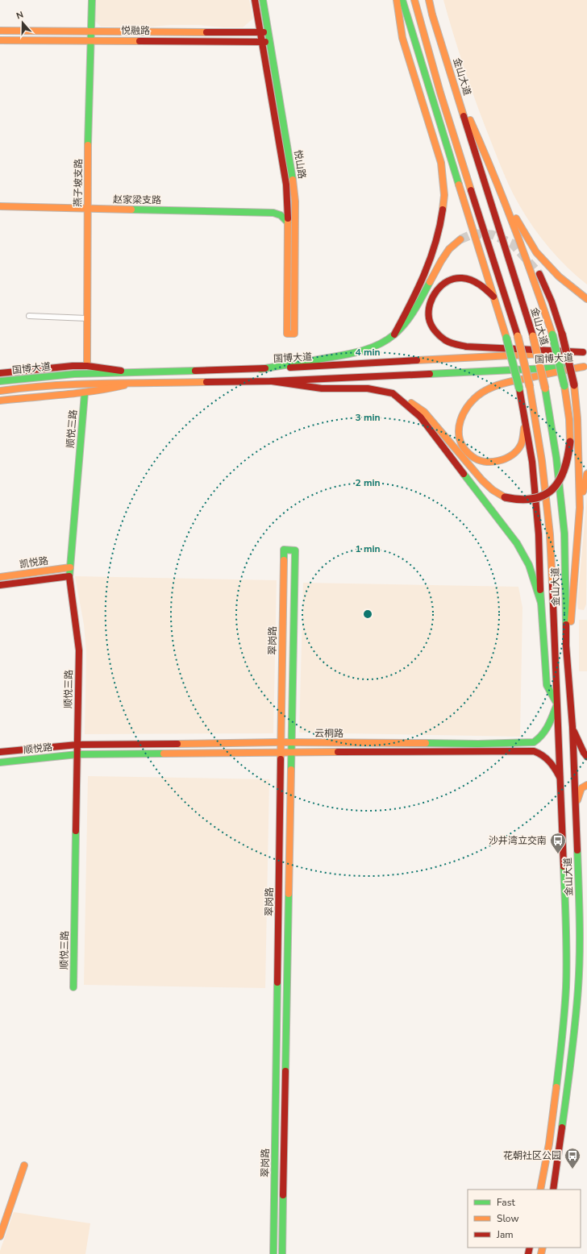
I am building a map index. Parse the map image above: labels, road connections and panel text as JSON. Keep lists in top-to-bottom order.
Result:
{
  "streets": {
    "main road": [
      "悦融路",
      "金山大道",
      "悦山路",
      "燕子坡支路",
      "赵家梁支路",
      "国博大道",
      "顺悦三路",
      "凯悦路",
      "翠岗路",
      "云桐路",
      "顺悦路"
    ]
  },
  "crossings": [
    ["悦融路", "悦山路"],
    ["悦融路", "燕子坡支路"],
    ["金山大道", "云桐路"],
    ["燕子坡支路", "赵家梁支路"],
    ["顺悦三路", "凯悦路"],
    ["顺悦三路", "云桐路"],
    ["顺悦三路", "顺悦路"],
    ["翠岗路", "云桐路"],
    ["云桐路", "顺悦路"]
  ],
  "places": {
    "bus stop": ["沙井湾立交南", "花朝社区公园"]
  },
  "legend": ["Fast", "Slow", "Jam"],
  "north": "top",
  "rings": [
    "4 min",
    "3 min",
    "2 min",
    "1 min"
  ]
}
